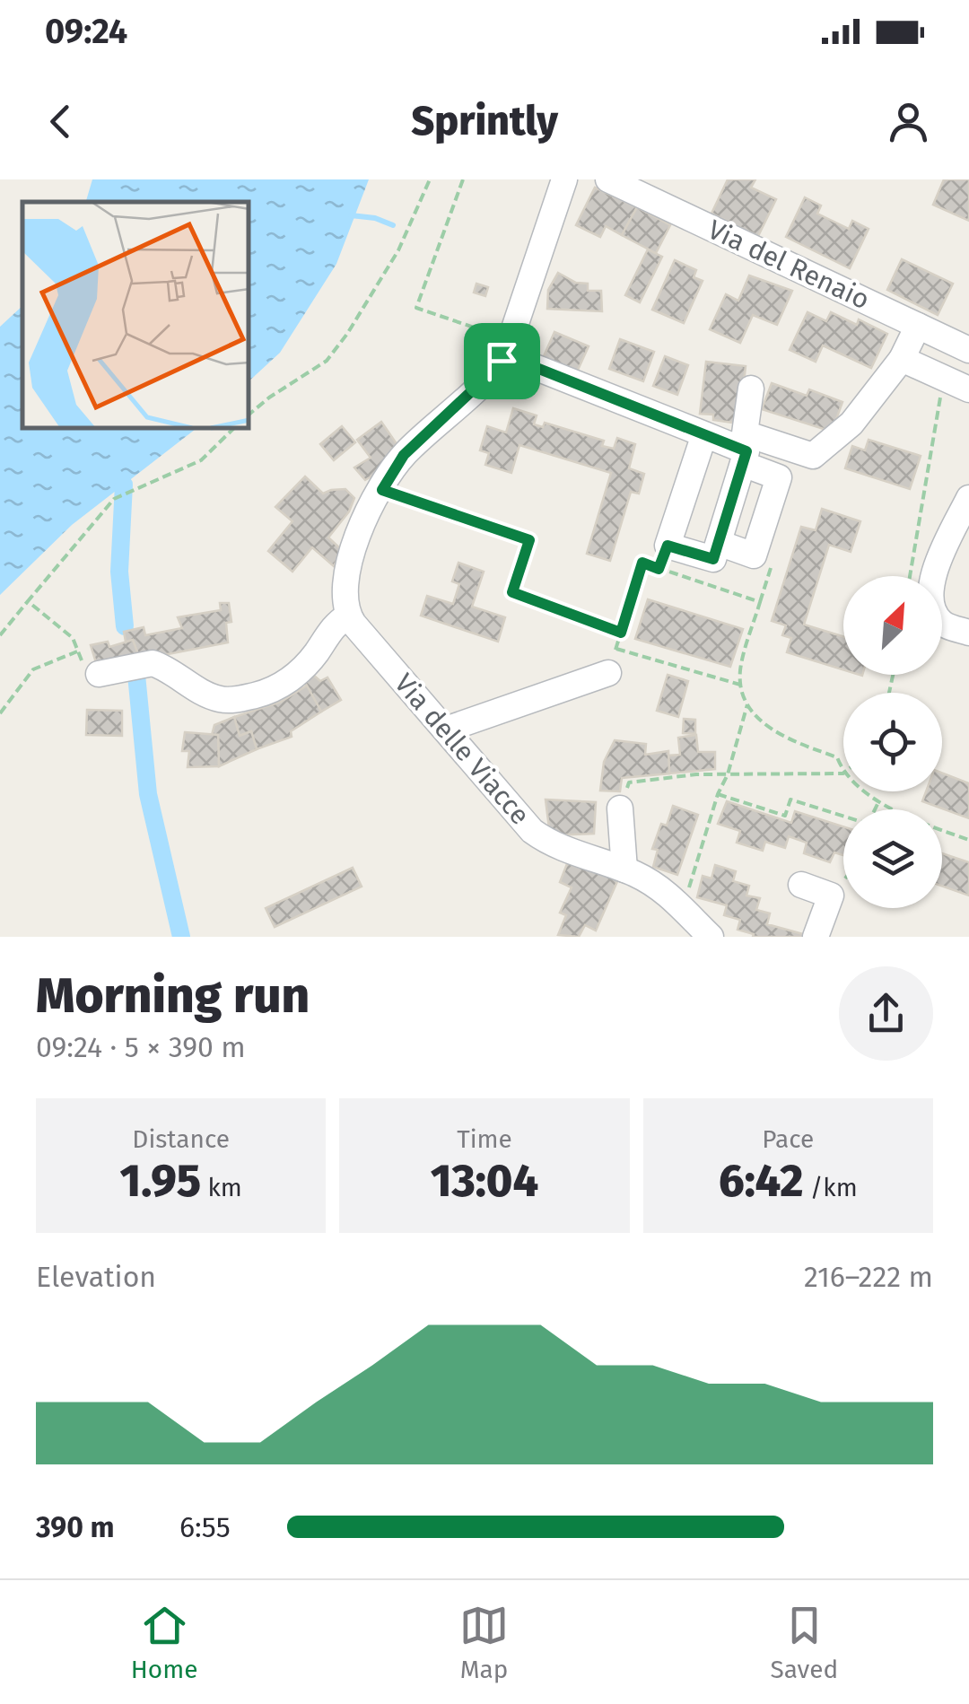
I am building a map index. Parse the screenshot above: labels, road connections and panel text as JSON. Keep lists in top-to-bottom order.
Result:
{
  "streets": {
    "street": ["Via del Renaio", "Via delle Viacce"]
  },
  "north": "top right",
  "page": {
    "status": "09:24",
    "header": "Sprintly",
    "heading": ["Morning run", "09:24 · 5 × 390 m"],
    "stats": [
      ["Distance", "1.95 km"],
      ["Time", "13:04"],
      ["Pace", "6:42 /km"]
    ],
    "chart": ["Elevation", "216–222 m"],
    "list": [
      {
        "name": "390 m",
        "note": "6:55"
      }
    ],
    "tabs": ["Home", "Map", "Saved"]
  }
}
